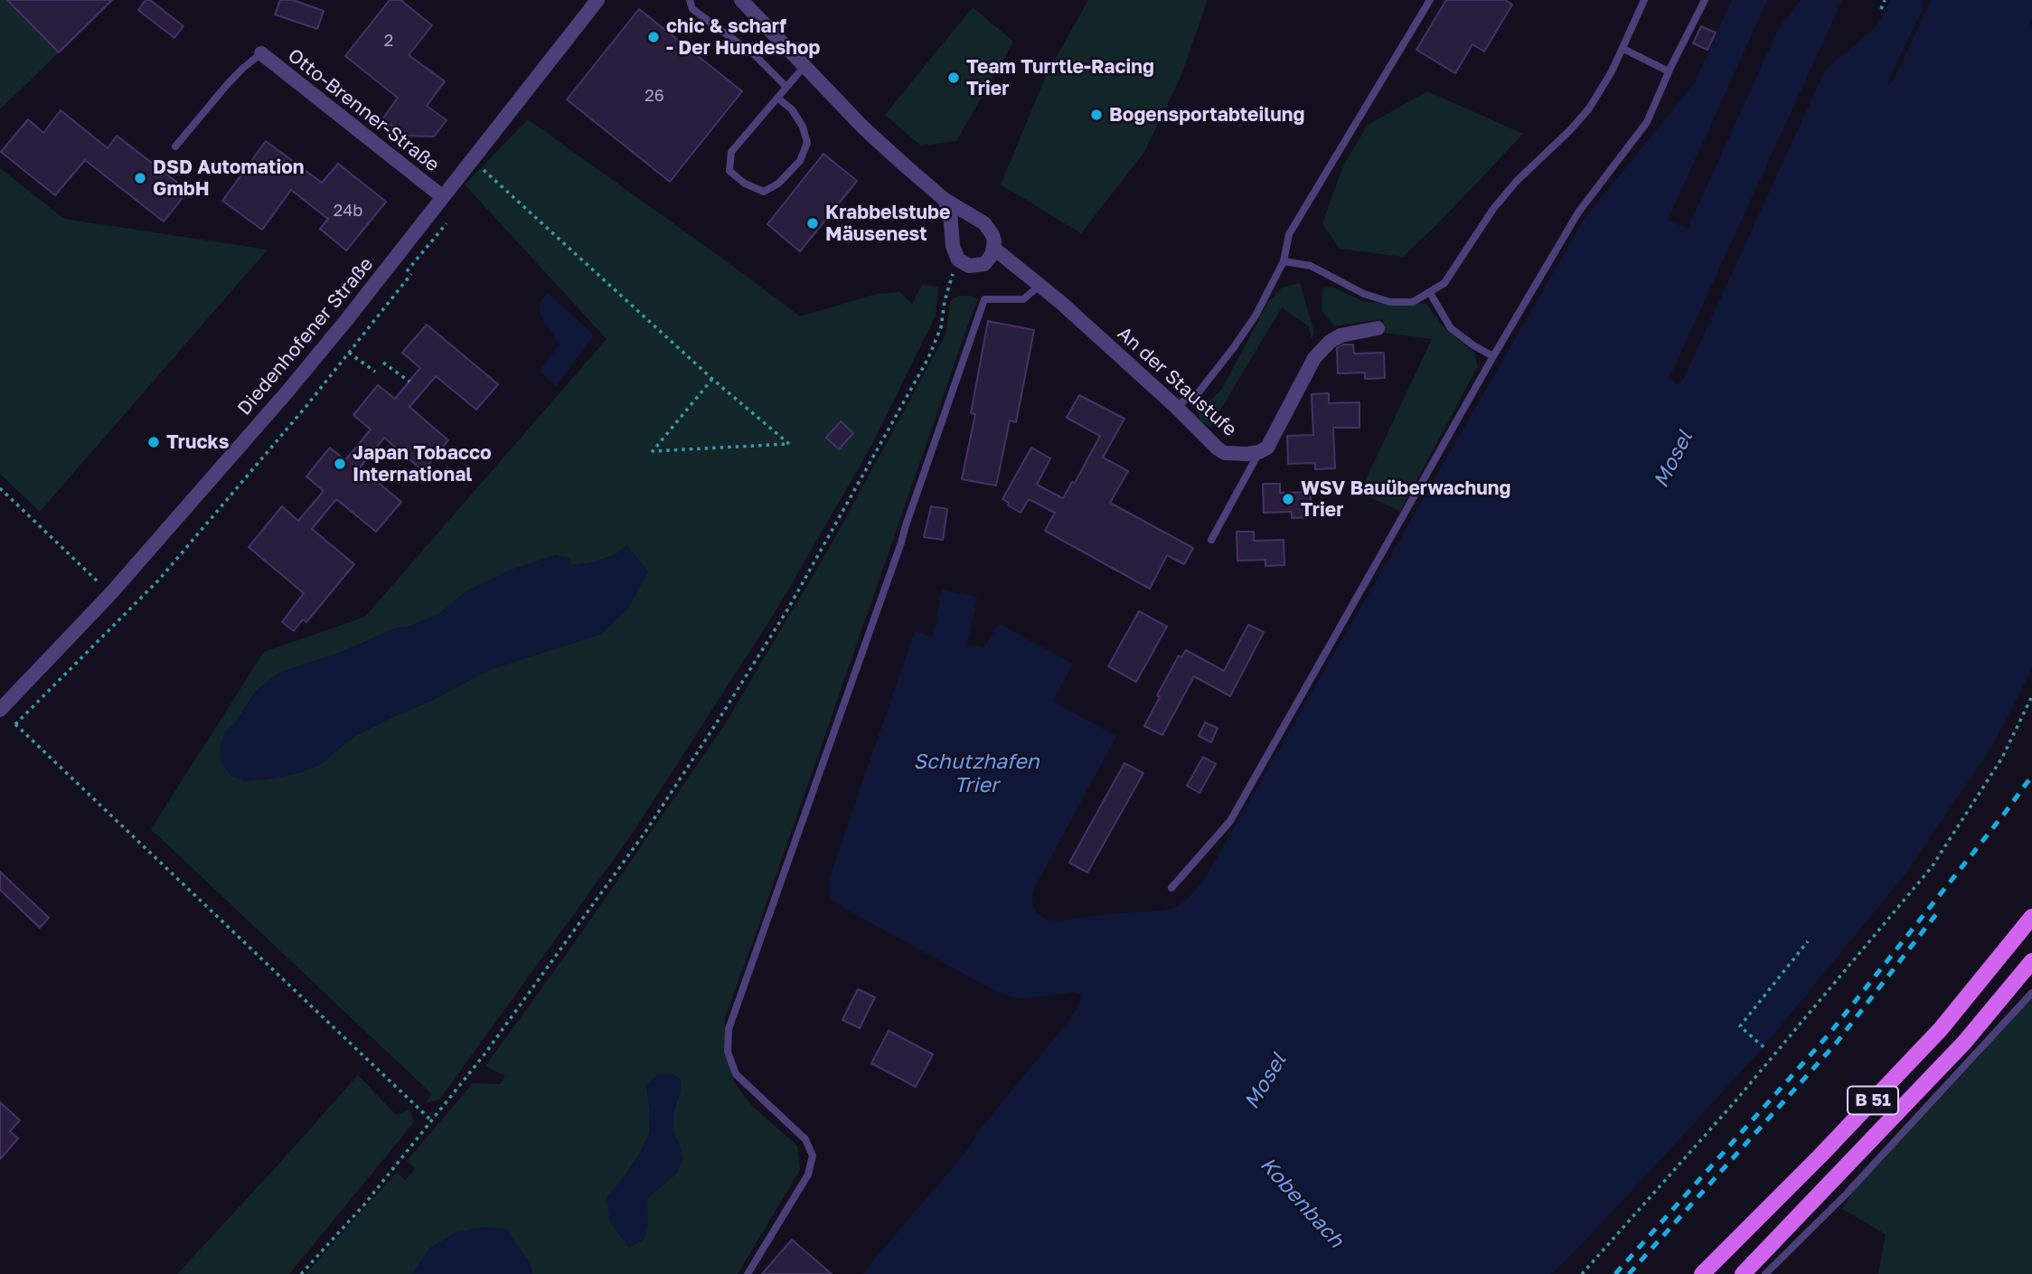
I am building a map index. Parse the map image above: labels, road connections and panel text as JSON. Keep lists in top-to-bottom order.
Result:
{
  "streets": {
    "main road": ["B 51"],
    "street": ["Otto-Brenner-Straße", "Diedenhofener Straße", "An der Staustufe"]
  },
  "crossings": [
    ["Otto-Brenner-Straße", "Diedenhofener Straße"]
  ],
  "water": ["Mosel", "Schutzhafen Trier", "Kobenbach"],
  "places": [
    "chic & scharf - Der Hundeshop",
    "Team Turrtle-Racing Trier",
    "Bogensportabteilung",
    "DSD Automation GmbH",
    "Krabbelstube Mäusenest",
    "Trucks",
    "Japan Tobacco International",
    "WSV Bauüberwachung Trier"
  ],
  "house_numbers": ["2", "26", "24b"]
}
